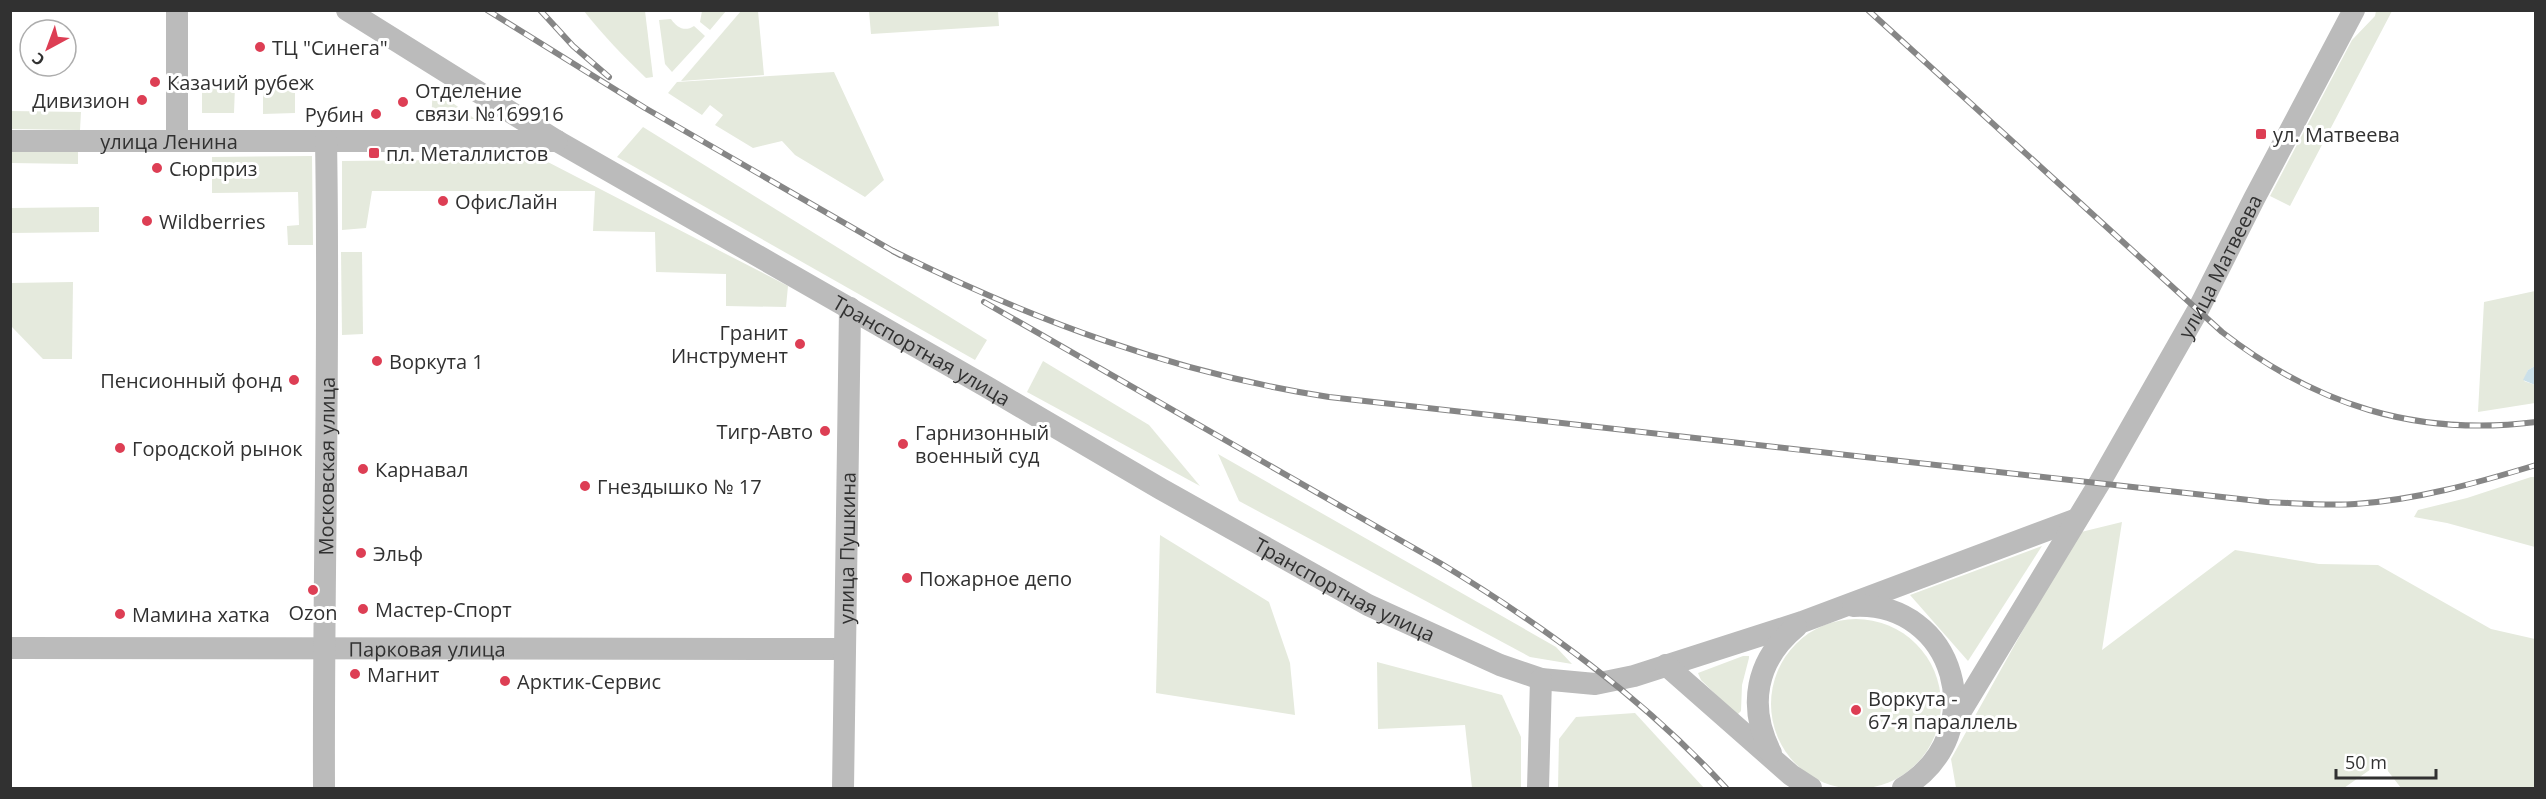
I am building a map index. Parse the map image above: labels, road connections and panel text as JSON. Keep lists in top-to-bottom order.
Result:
{
  "streets": {
    "main road": [
      "улица Ленина",
      "улица Матвеева",
      "Транспортная улица",
      "Московская улица",
      "улица Пушкина",
      "Парковая улица"
    ]
  },
  "crossings": [
    ["улица Ленина", "Транспортная улица"],
    ["улица Ленина", "Московская улица"],
    ["улица Матвеева", "Транспортная улица"],
    ["Транспортная улица", "улица Пушкина"],
    ["Московская улица", "Парковая улица"],
    ["улица Пушкина", "Парковая улица"]
  ],
  "places": {
    "other": [
      "ТЦ \"Синега\"",
      "Казачий рубеж",
      "Дивизион",
      "Отделение связи №169916",
      "Рубин",
      "Сюрприз",
      "ОфисЛайн",
      "Wildberries",
      "Гранит Инструмент",
      "Воркута 1",
      "Пенсионный фонд",
      "Тигр-Авто",
      "Гарнизонный военный суд",
      "Городской рынок",
      "Карнавал",
      "Гнездышко № 17",
      "Эльф",
      "Пожарное депо",
      "Ozon",
      "Мастер-Спорт",
      "Мамина хатка",
      "Магнит",
      "Арктик-Сервис",
      "Воркута - 67-я параллель"
    ],
    "transit": ["ул. Матвеева", "пл. Металлистов"]
  },
  "scale_bar": "50 m",
  "north": "bottom left"
}
